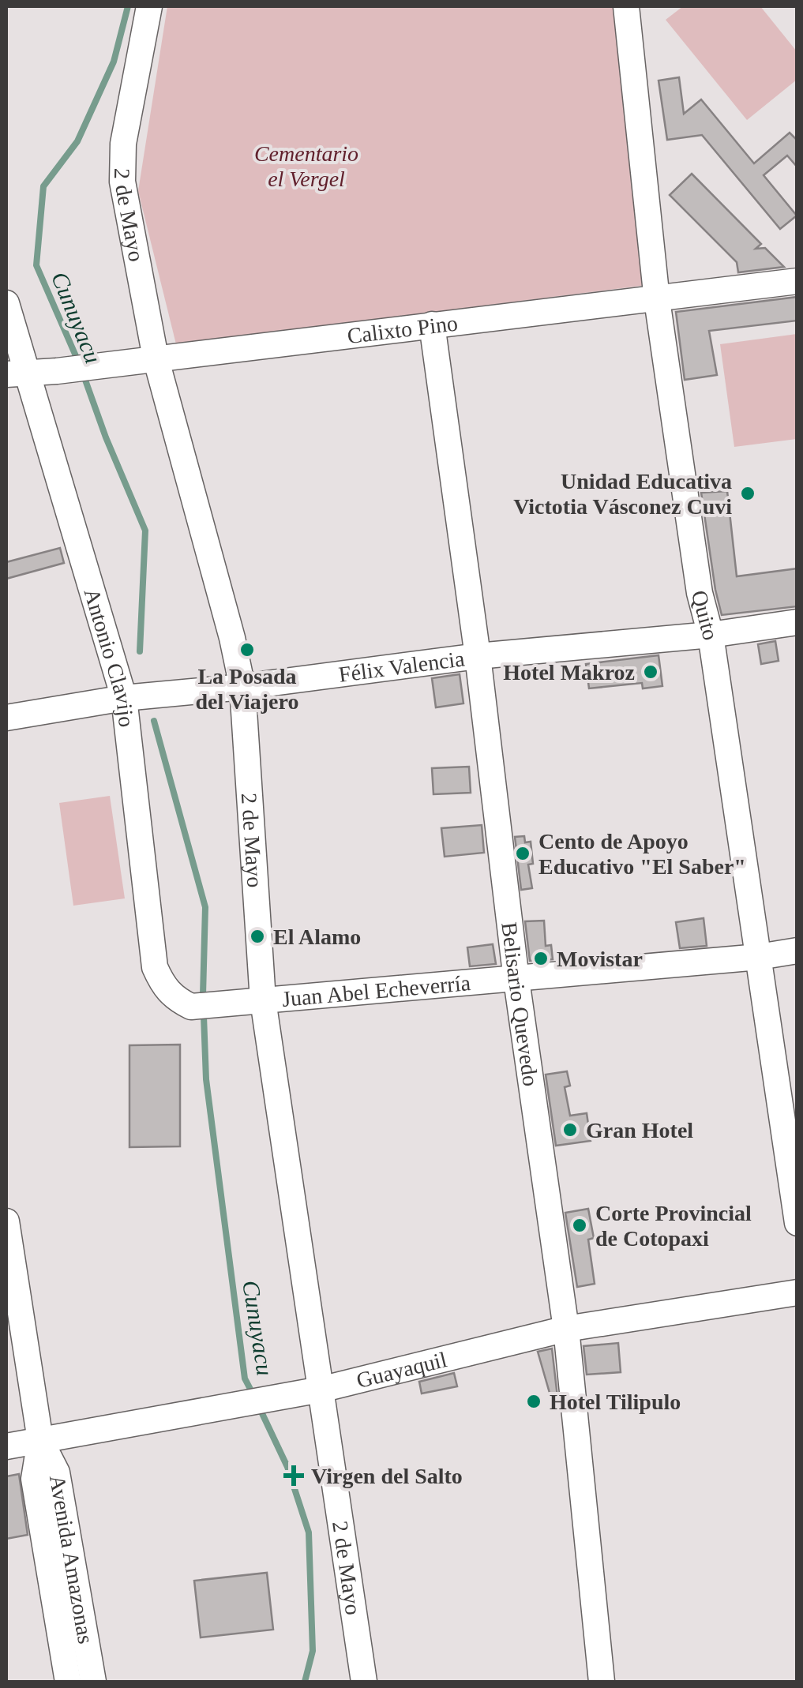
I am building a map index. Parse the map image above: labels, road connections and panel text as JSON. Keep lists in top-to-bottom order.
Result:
{
  "streets": {
    "street": [
      "2 de Mayo",
      "Calixto Pino",
      "Quito",
      "Antonio Clavijo",
      "Félix Valencia",
      "Juan Abel Echeverría",
      "Belisario Quevedo",
      "Guayaquil",
      "Avenida Amazonas"
    ]
  },
  "crossings": [
    ["2 de Mayo", "Calixto Pino"],
    ["2 de Mayo", "Félix Valencia"],
    ["2 de Mayo", "Juan Abel Echeverría"],
    ["2 de Mayo", "Guayaquil"],
    ["Calixto Pino", "Quito"],
    ["Calixto Pino", "Antonio Clavijo"],
    ["Calixto Pino", "Belisario Quevedo"],
    ["Quito", "Félix Valencia"],
    ["Quito", "Juan Abel Echeverría"],
    ["Antonio Clavijo", "Félix Valencia"],
    ["Antonio Clavijo", "Juan Abel Echeverría"],
    ["Félix Valencia", "Belisario Quevedo"],
    ["Juan Abel Echeverría", "Belisario Quevedo"],
    ["Belisario Quevedo", "Guayaquil"],
    ["Guayaquil", "Avenida Amazonas"]
  ],
  "water": ["Cunuyacu"],
  "parks": ["Cementario el Vergel"],
  "places": {
    "other": [
      "Unidad Educativa Victotia Vásconez Cuvi",
      "La Posada del Viajero",
      "Hotel Makroz",
      "Cento de Apoyo Educativo \"El Saber\"",
      "El Alamo",
      "Movistar",
      "Gran Hotel",
      "Corte Provincial de Cotopaxi",
      "Hotel Tilipulo"
    ],
    "health": ["Virgen del Salto"]
  }
}
